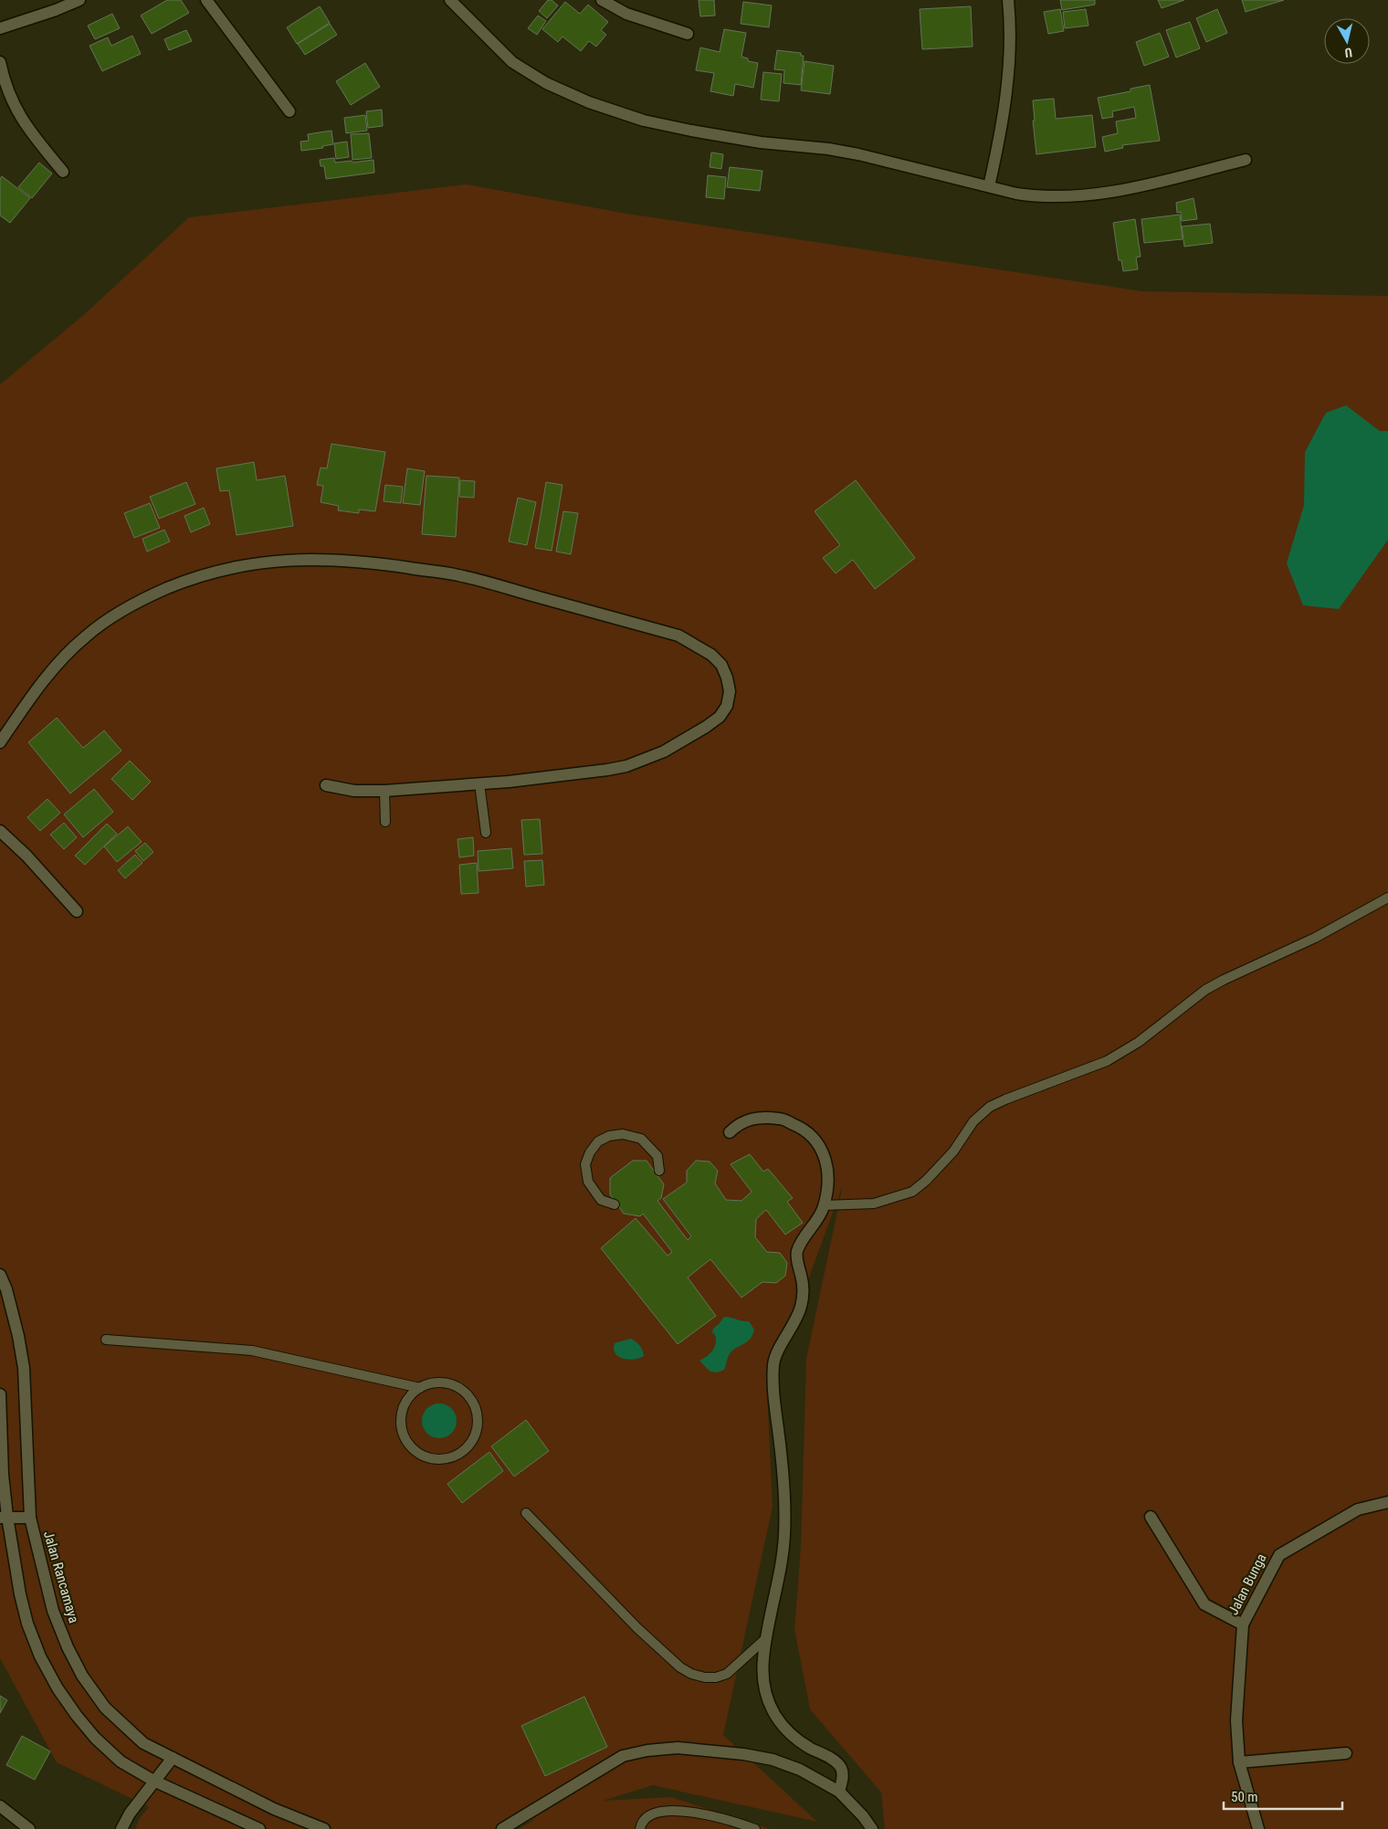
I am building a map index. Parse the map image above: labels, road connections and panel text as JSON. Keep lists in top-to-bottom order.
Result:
{
  "streets": {
    "street": ["Jalan Rancamaya", "Jalan Bunga"]
  },
  "scale_bar": "50 m",
  "north": "bottom"
}
